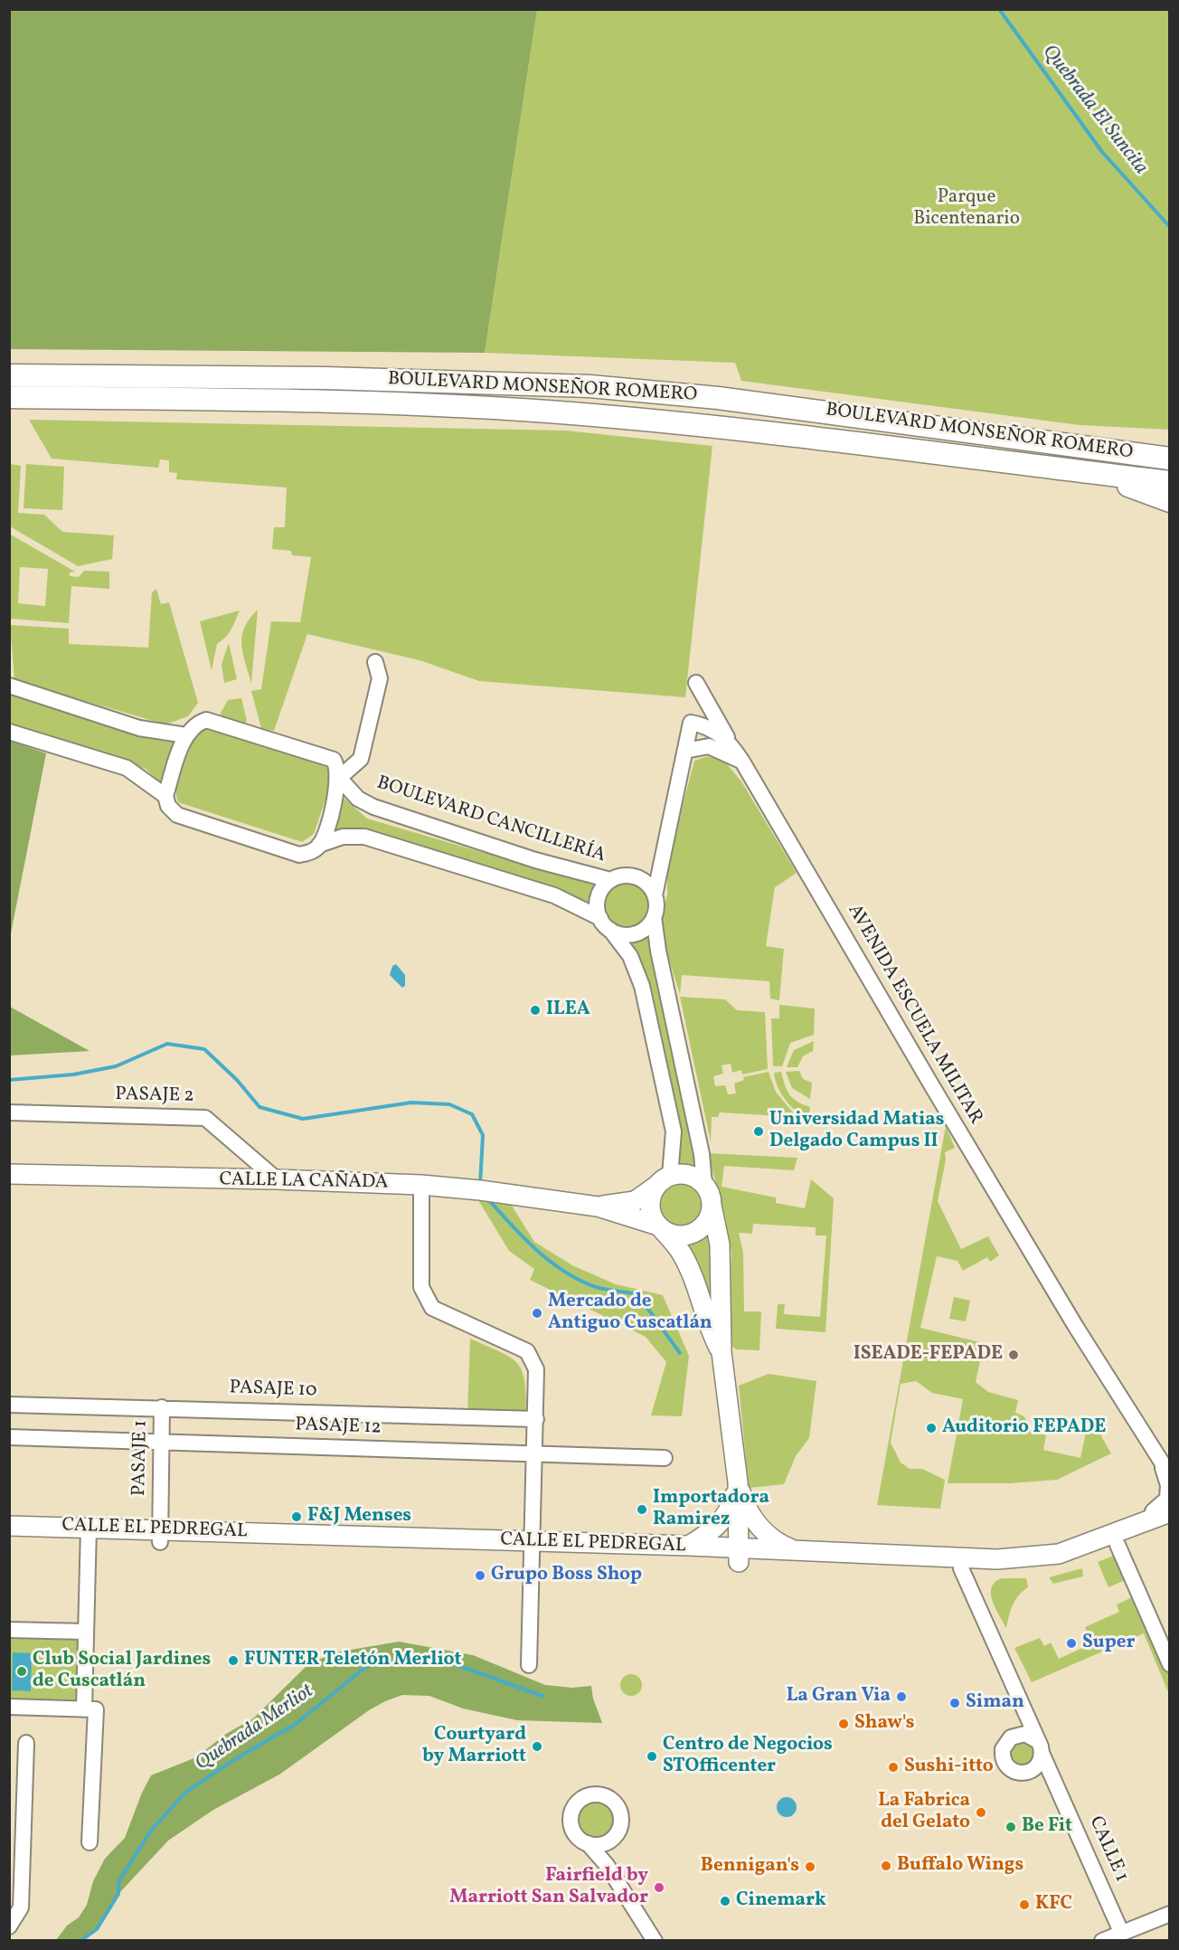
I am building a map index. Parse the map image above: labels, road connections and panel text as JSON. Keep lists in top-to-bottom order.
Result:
{
  "streets": {
    "highway": ["BOULEVARD MONSEÑOR ROMERO"],
    "main road": ["CALLE LA CAÑADA", "CALLE EL PEDREGAL"],
    "street": [
      "BOULEVARD CANCILLERÍA",
      "AVENIDA ESCUELA MILITAR",
      "PASAJE 2",
      "PASAJE 10",
      "PASAJE 12",
      "PASAJE 1",
      "CALLE 1"
    ]
  },
  "crossings": [
    ["BOULEVARD CANCILLERÍA", "AVENIDA ESCUELA MILITAR"],
    ["AVENIDA ESCUELA MILITAR", "CALLE EL PEDREGAL"],
    ["PASAJE 2", "CALLE LA CAÑADA"],
    ["PASAJE 10", "PASAJE 1"],
    ["PASAJE 12", "PASAJE 1"],
    ["PASAJE 1", "CALLE EL PEDREGAL"],
    ["CALLE EL PEDREGAL", "CALLE 1"]
  ],
  "water": ["Quebrada El Suncita", "Quebrada Merliot"],
  "parks": ["Parque Bicentenario"],
  "places": [
    "ILEA",
    "Universidad Matias Delgado Campus II",
    "Mercado de Antiguo Cuscatlán",
    "ISEADE-FEPADE",
    "Auditorio FEPADE",
    "Importadora Ramirez",
    "F&J Menses",
    "Grupo Boss Shop",
    "Super",
    "FUNTER Teletón Merliot",
    "Club Social Jardines de Cuscatlán",
    "La Gran Via",
    "Siman",
    "Shaw's",
    "Courtyard by Marriott",
    "Centro de Negocios STOfficenter",
    "Sushi-itto",
    "La Fabrica del Gelato",
    "Be Fit",
    "Buffalo Wings",
    "Bennigan's",
    "Fairfield by Marriott San Salvador",
    "Cinemark",
    "KFC"
  ]
}
